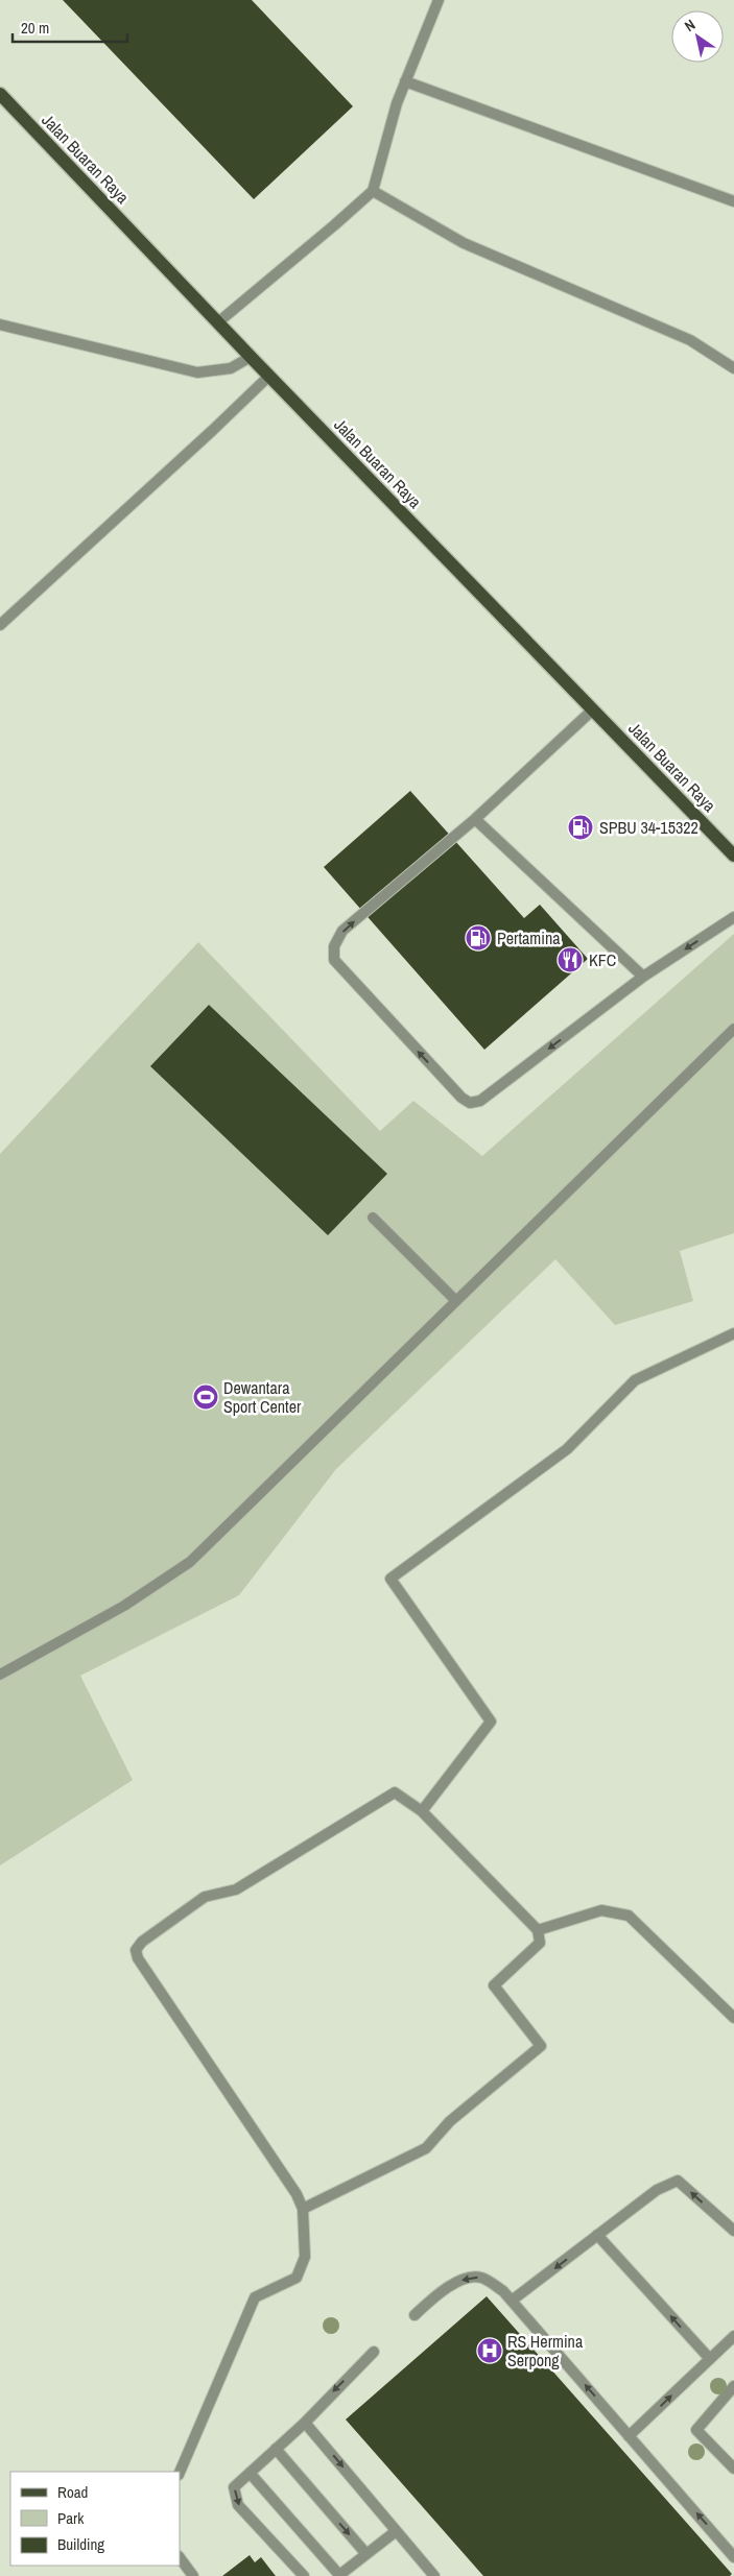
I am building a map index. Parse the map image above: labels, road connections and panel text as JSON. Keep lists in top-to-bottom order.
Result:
{
  "streets": {
    "main road": ["Jalan Buaran Raya"]
  },
  "places": {
    "fuel station": ["SPBU 34-15322", "Pertamina"],
    "restaurant": ["KFC"],
    "sports": ["Dewantara Sport Center"],
    "hospital": ["RS Hermina Serpong"]
  },
  "legend": ["Road", "Park", "Building"],
  "scale_bar": "20 m",
  "north": "top left"
}
